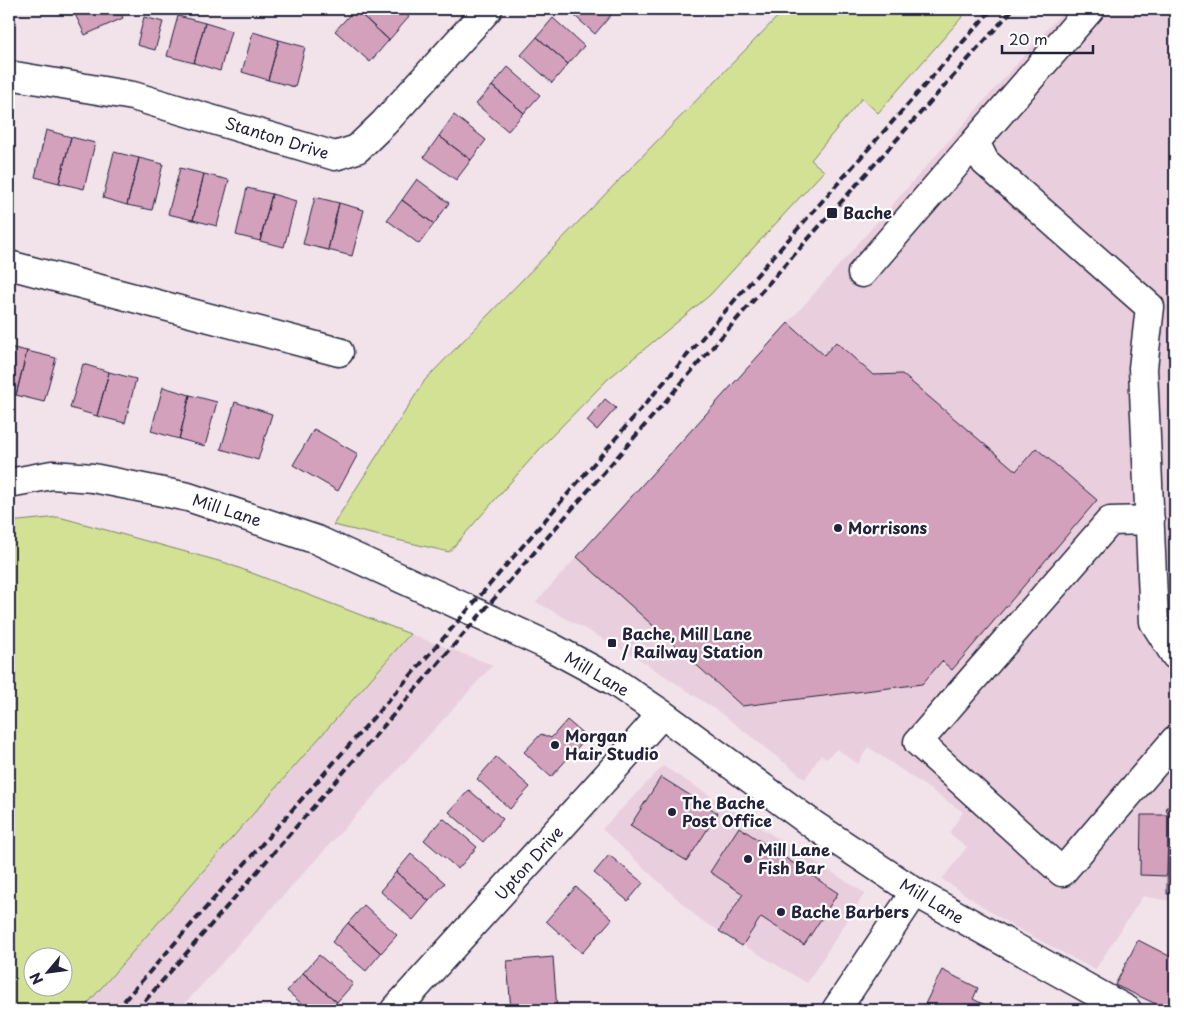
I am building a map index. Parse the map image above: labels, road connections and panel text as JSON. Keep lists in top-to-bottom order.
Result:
{
  "streets": {
    "street": ["Stanton Drive", "Mill Lane", "Upton Drive"]
  },
  "crossings": [
    ["Mill Lane", "Upton Drive"]
  ],
  "places": {
    "transit": ["Bache", "Bache, Mill Lane / Railway Station"],
    "other": [
      "Morrisons",
      "Morgan Hair Studio",
      "The Bache Post Office",
      "Mill Lane Fish Bar",
      "Bache Barbers"
    ]
  },
  "scale_bar": "20 m",
  "north": "bottom left"
}
